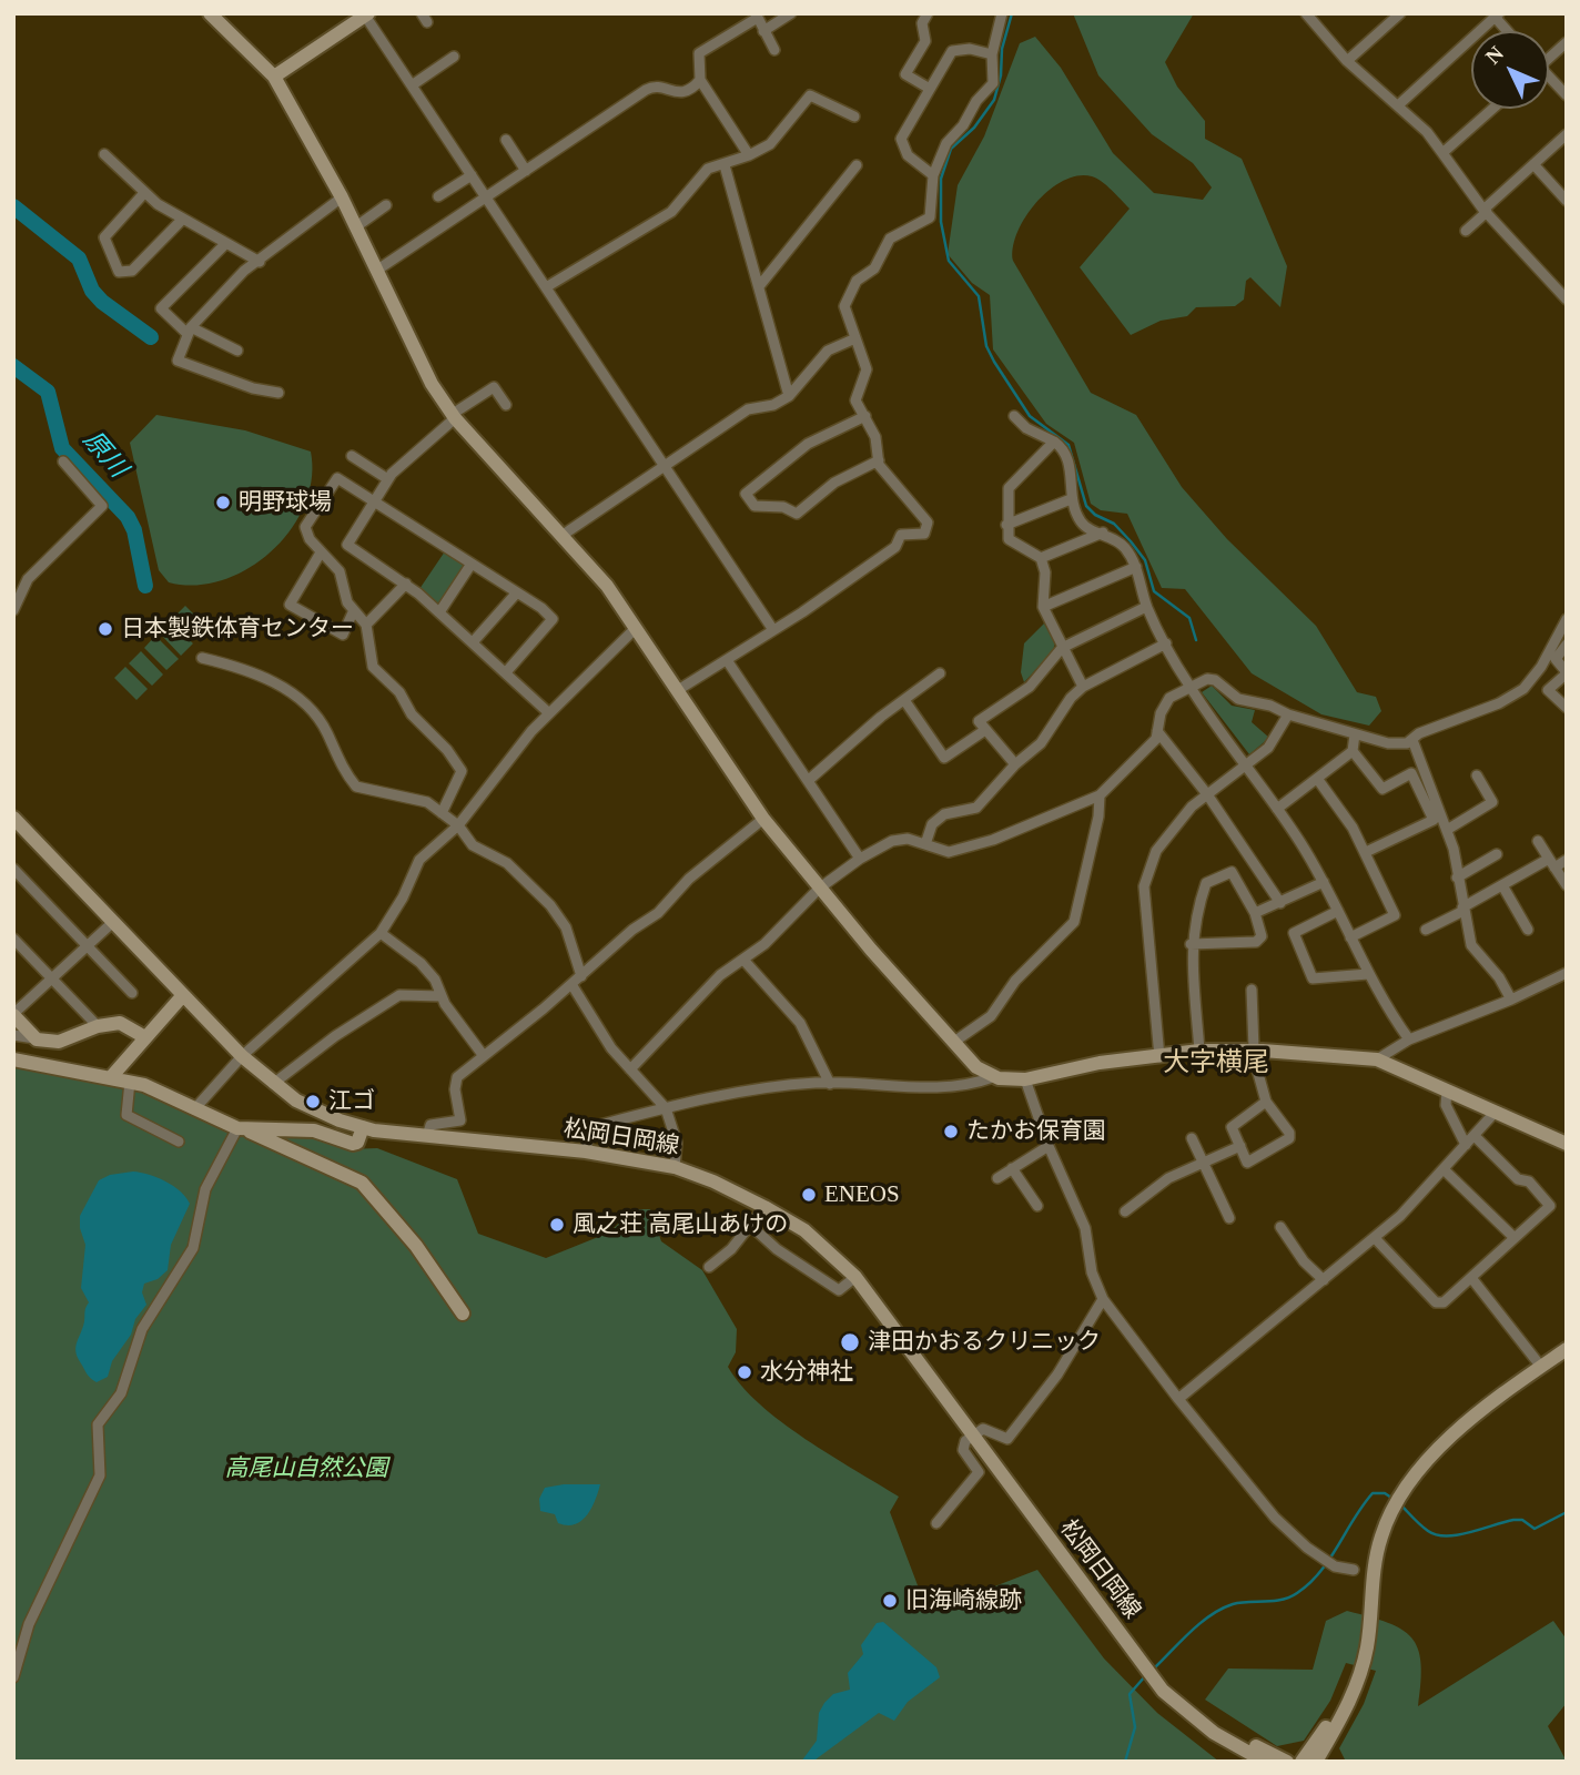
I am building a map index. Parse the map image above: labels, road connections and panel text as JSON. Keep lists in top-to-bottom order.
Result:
{
  "streets": {
    "street": ["松岡日岡線"]
  },
  "districts": ["大字横尾"],
  "water": ["原川"],
  "parks": ["高尾山自然公園"],
  "places": [
    "明野球場",
    "日本製鉄体育センター",
    "江ゴ",
    "たかお保育園",
    "ENEOS",
    "風之荘 高尾山あけの",
    "津田かおるクリニック",
    "水分神社",
    "旧海崎線跡"
  ],
  "north": "top left"
}
